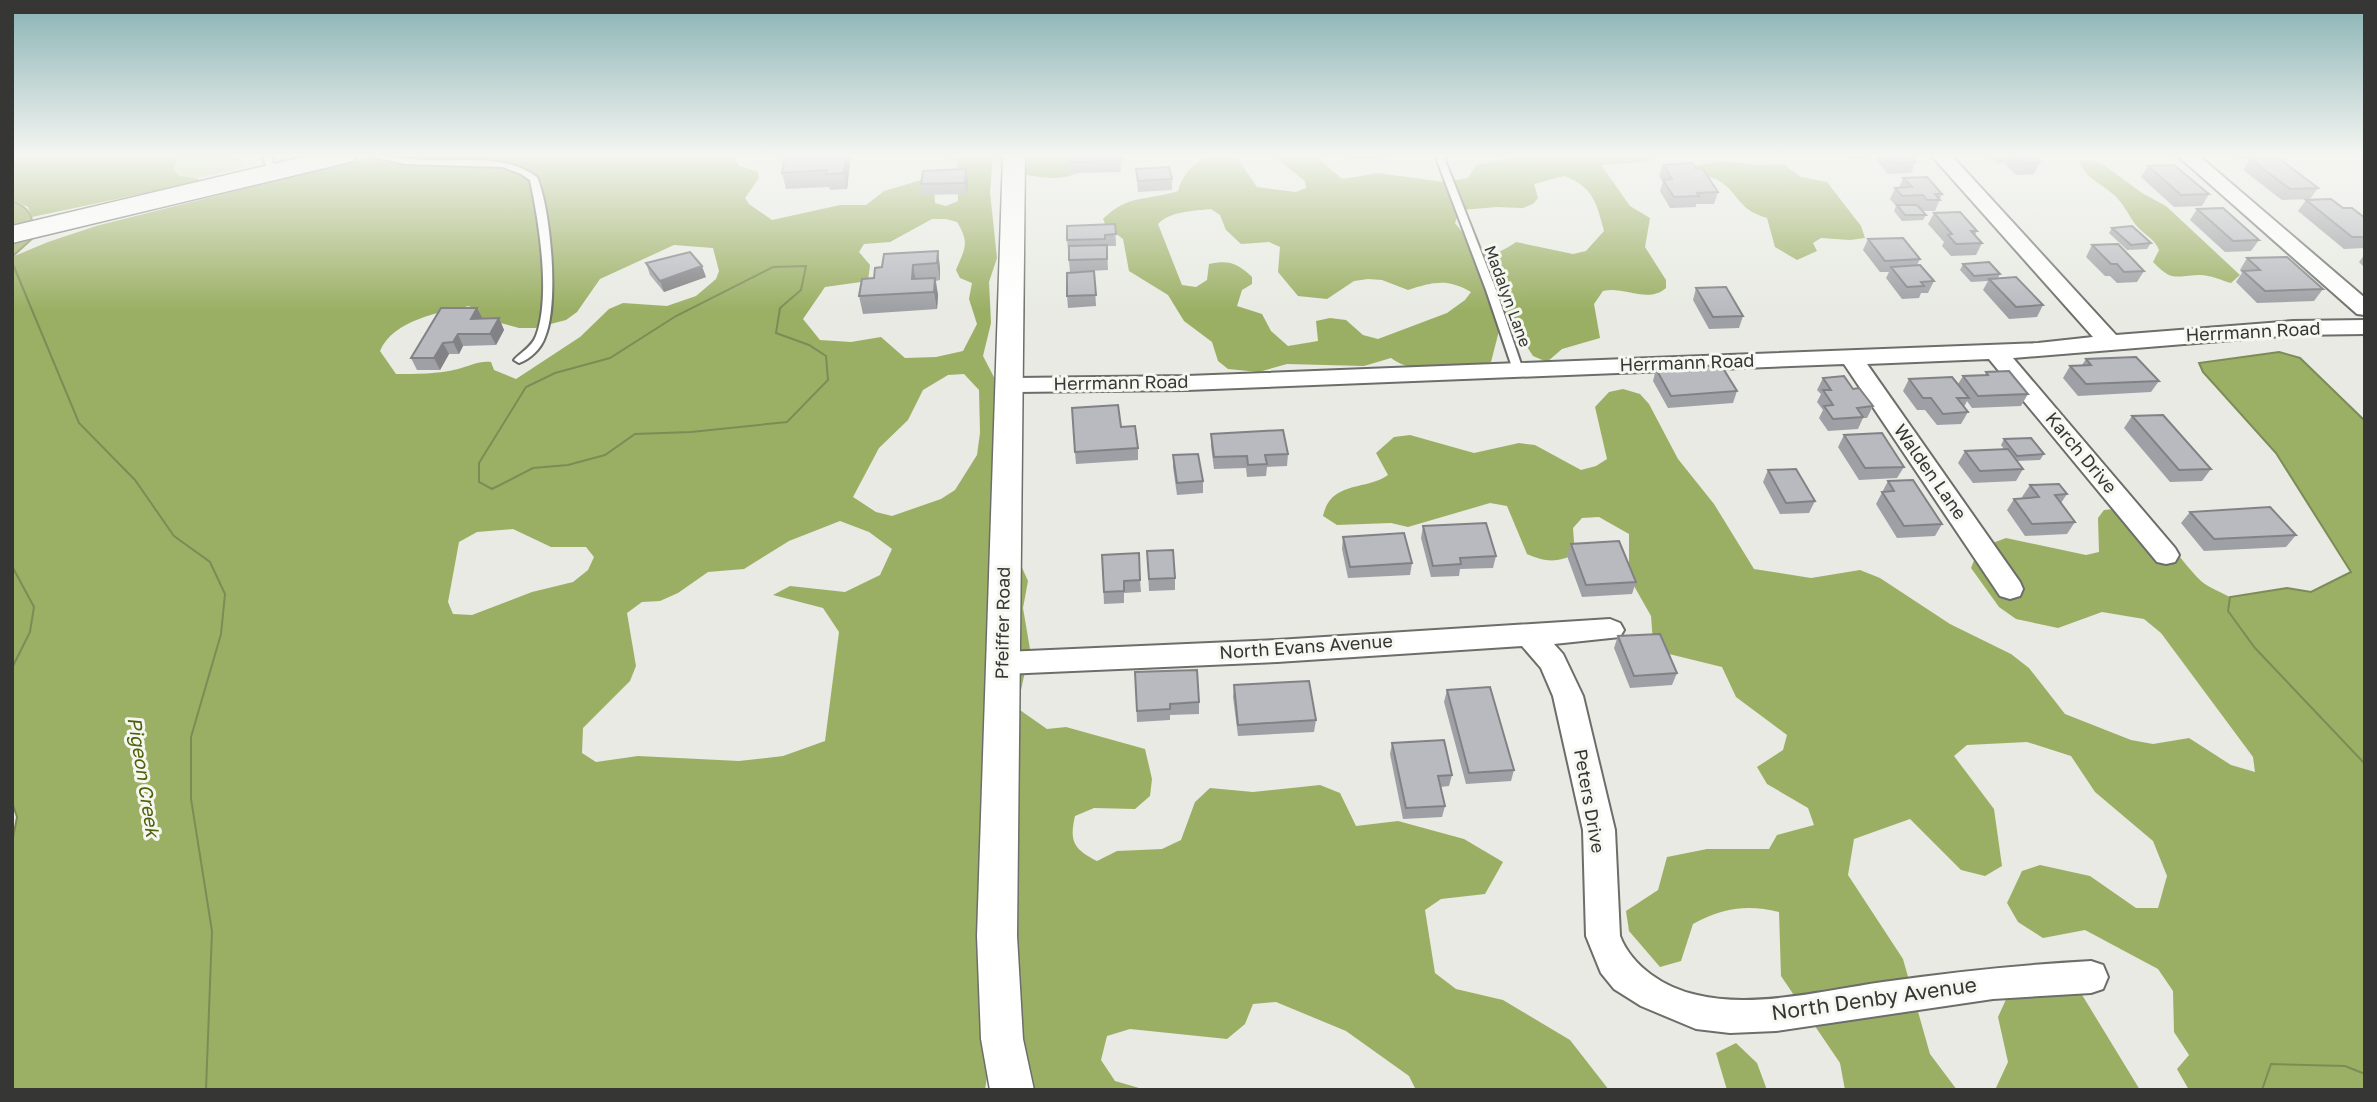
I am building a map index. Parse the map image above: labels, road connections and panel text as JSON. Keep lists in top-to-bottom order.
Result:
{
  "streets": {
    "street": [
      "Herrmann Road",
      "Karch Drive",
      "Walden Lane",
      "Pfeiffer Road",
      "North Evans Avenue",
      "Peters Drive",
      "North Denby Avenue"
    ],
    "lane": ["Madalyn Lane"]
  },
  "crossings": [
    ["Madalyn Lane", "Herrmann Road"],
    ["Herrmann Road", "Karch Drive"],
    ["Herrmann Road", "Walden Lane"],
    ["Herrmann Road", "Pfeiffer Road"],
    ["Pfeiffer Road", "North Evans Avenue"],
    ["North Evans Avenue", "Peters Drive"],
    ["Peters Drive", "North Denby Avenue"]
  ],
  "water": ["Pigeon Creek"]
}
